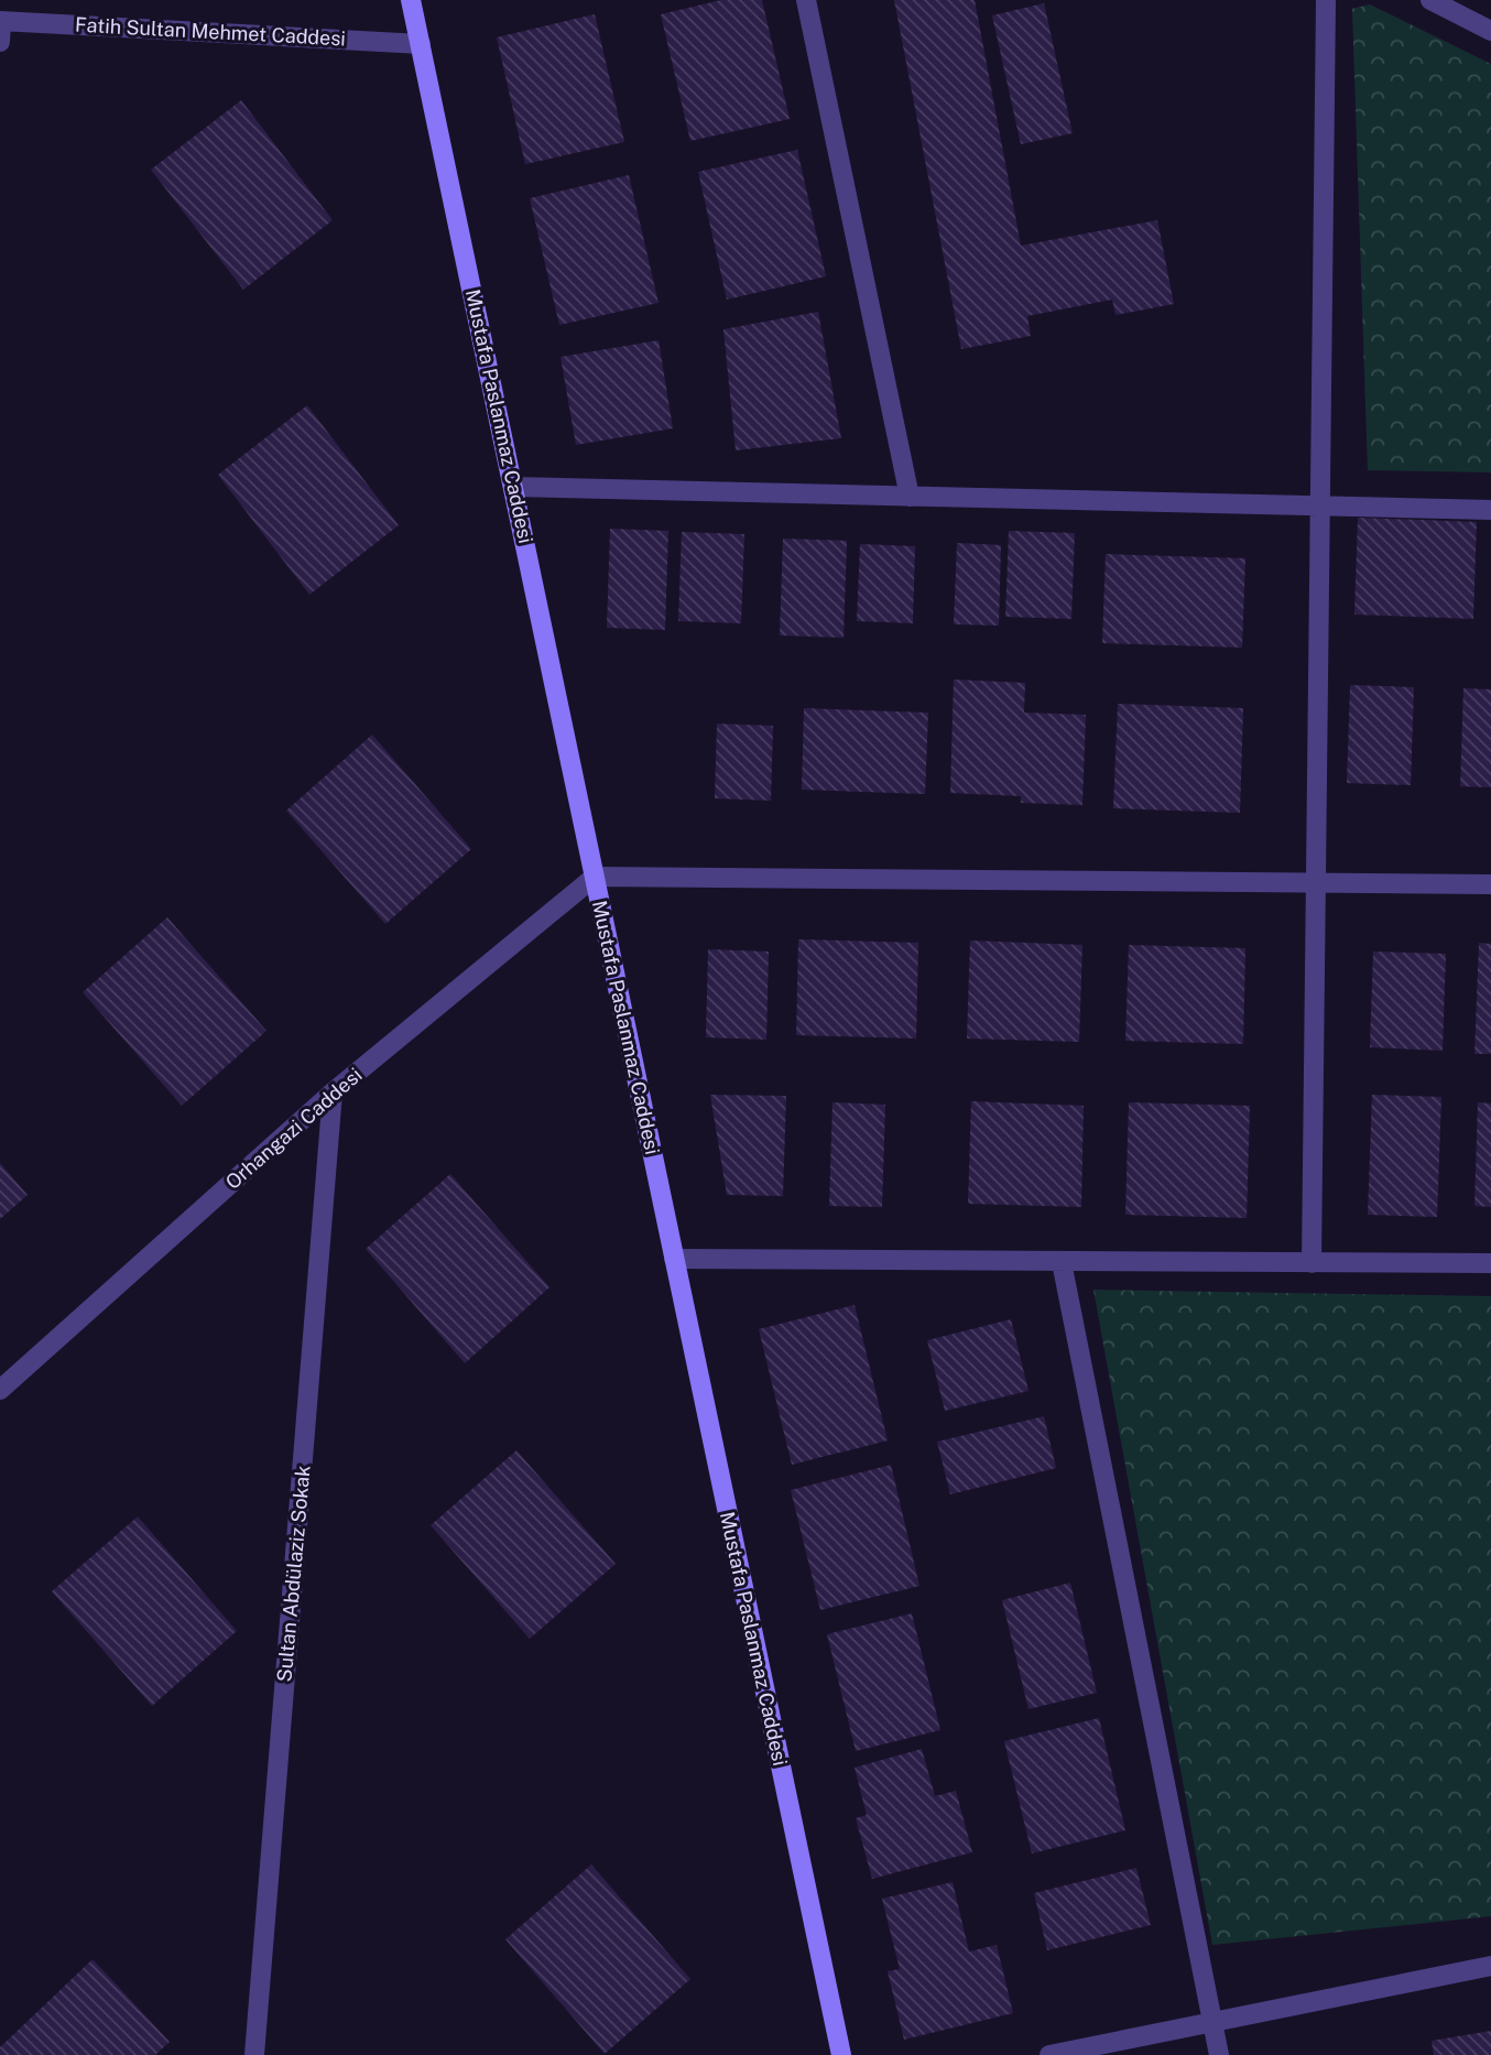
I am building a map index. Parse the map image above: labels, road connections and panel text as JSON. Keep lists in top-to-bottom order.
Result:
{
  "streets": {
    "street": [
      "Fatih Sultan Mehmet Caddesi",
      "Mustafa Paslanmaz Caddesi",
      "Orhangazi Caddesi",
      "Sultan Abdülaziz Sokak"
    ]
  },
  "crossings": [
    ["Fatih Sultan Mehmet Caddesi", "Mustafa Paslanmaz Caddesi"],
    ["Mustafa Paslanmaz Caddesi", "Orhangazi Caddesi"],
    ["Orhangazi Caddesi", "Sultan Abdülaziz Sokak"]
  ]
}
